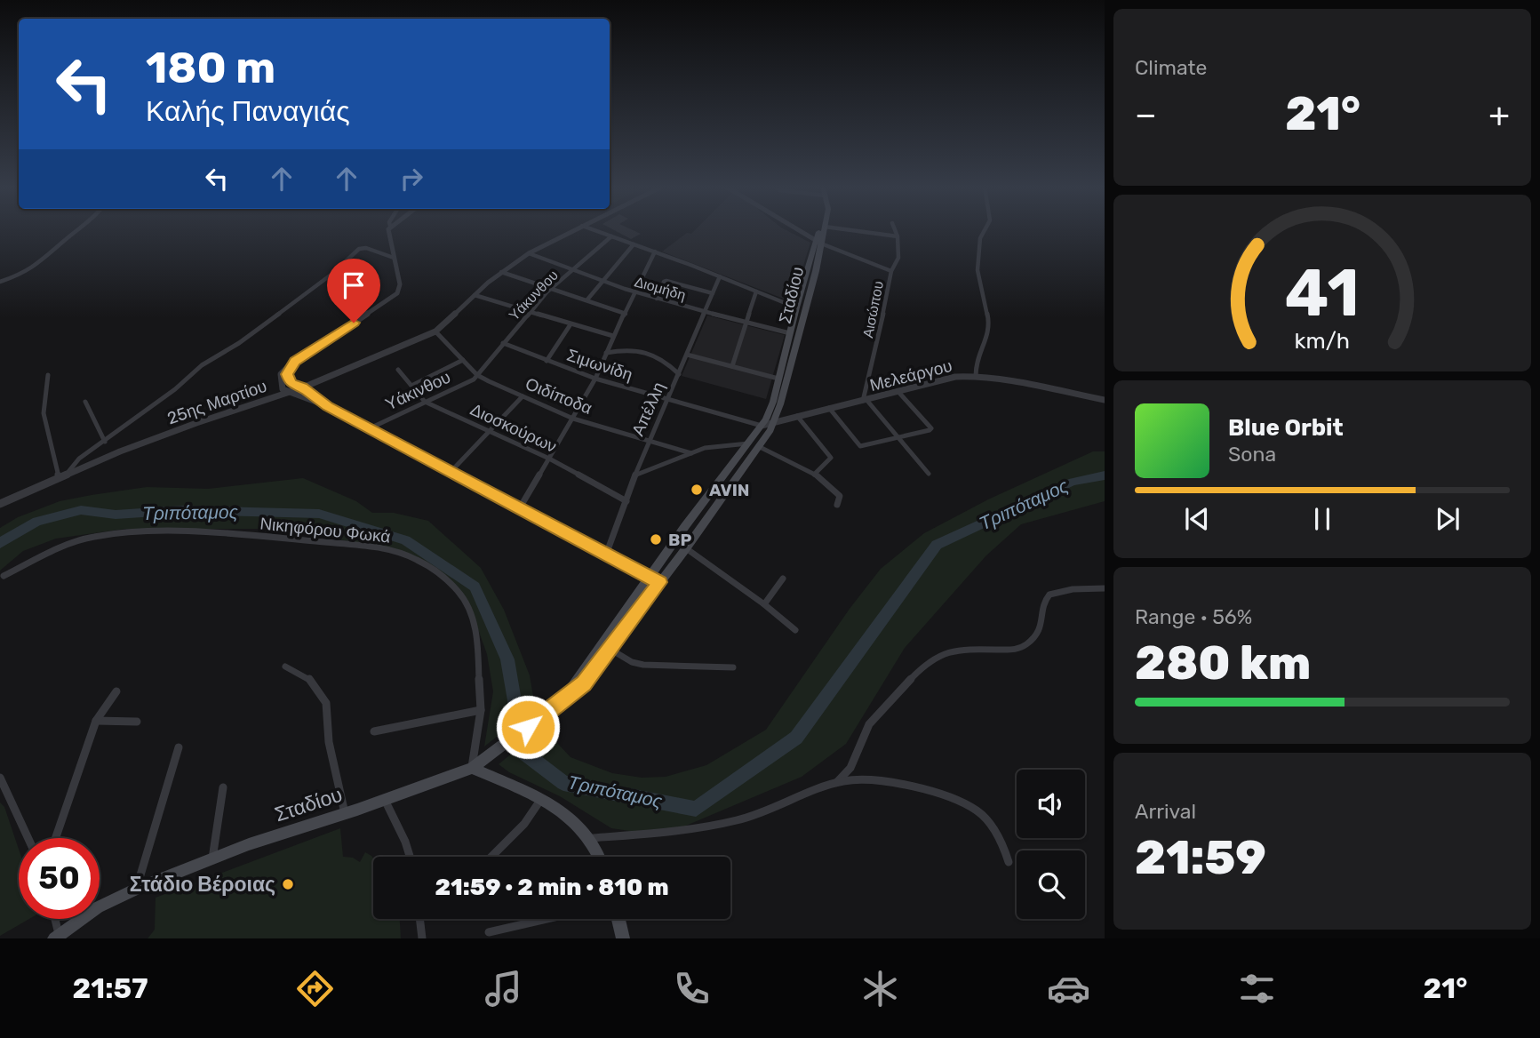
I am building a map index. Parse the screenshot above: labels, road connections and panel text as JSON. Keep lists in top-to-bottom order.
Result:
{
  "streets": {
    "main road": ["Σταδίου"],
    "street": [
      "Διομήδη",
      "Υάκυνθου",
      "Αισώπου",
      "Σιμωνίδη",
      "Μελεάργου",
      "Υάκινθου",
      "Οιδίποδα",
      "25ης Μαρτίου",
      "Απέλλη",
      "Διοσκούρων",
      "Νικηφόρου Φωκά"
    ]
  },
  "crossings": [
    ["Διομήδη", "Υάκυνθου"],
    ["Διομήδη", "Σταδίου"],
    ["Διομήδη", "25ης Μαρτίου"],
    ["Διομήδη", "Απέλλη"],
    ["Υάκυνθου", "Σιμωνίδη"],
    ["Υάκυνθου", "Υάκινθου"],
    ["Υάκυνθου", "Οιδίποδα"],
    ["Σταδίου", "Σιμωνίδη"],
    ["Σταδίου", "Μελεάργου"],
    ["Σταδίου", "Νικηφόρου Φωκά"],
    ["Αισώπου", "Μελεάργου"],
    ["Σιμωνίδη", "Μελεάργου"],
    ["Σιμωνίδη", "Απέλλη"],
    ["Υάκινθου", "Οιδίποδα"],
    ["Υάκινθου", "Διοσκούρων"],
    ["Οιδίποδα", "25ης Μαρτίου"],
    ["Οιδίποδα", "Απέλλη"],
    ["Απέλλη", "Διοσκούρων"]
  ],
  "water": ["Τριπόταμος"],
  "places": ["AVIN", "BP", "Στάδιο Βέροιας"],
  "page": {
    "tile": [
      "Climate",
      ["Range · 56%", "280 km"],
      ["Arrival", "21:59"]
    ],
    "turn": ["180 m", "Καλής Παναγιάς"],
    "heat": ["−", "21°", "+"],
    "song": ["Blue Orbit", "Sona"],
    "limit": "50",
    "trip": "21:59 · 2 min · 810 m",
    "tabs": ["21:57", "21°"],
    "gauge": ["41", "km/h"]
  }
}
